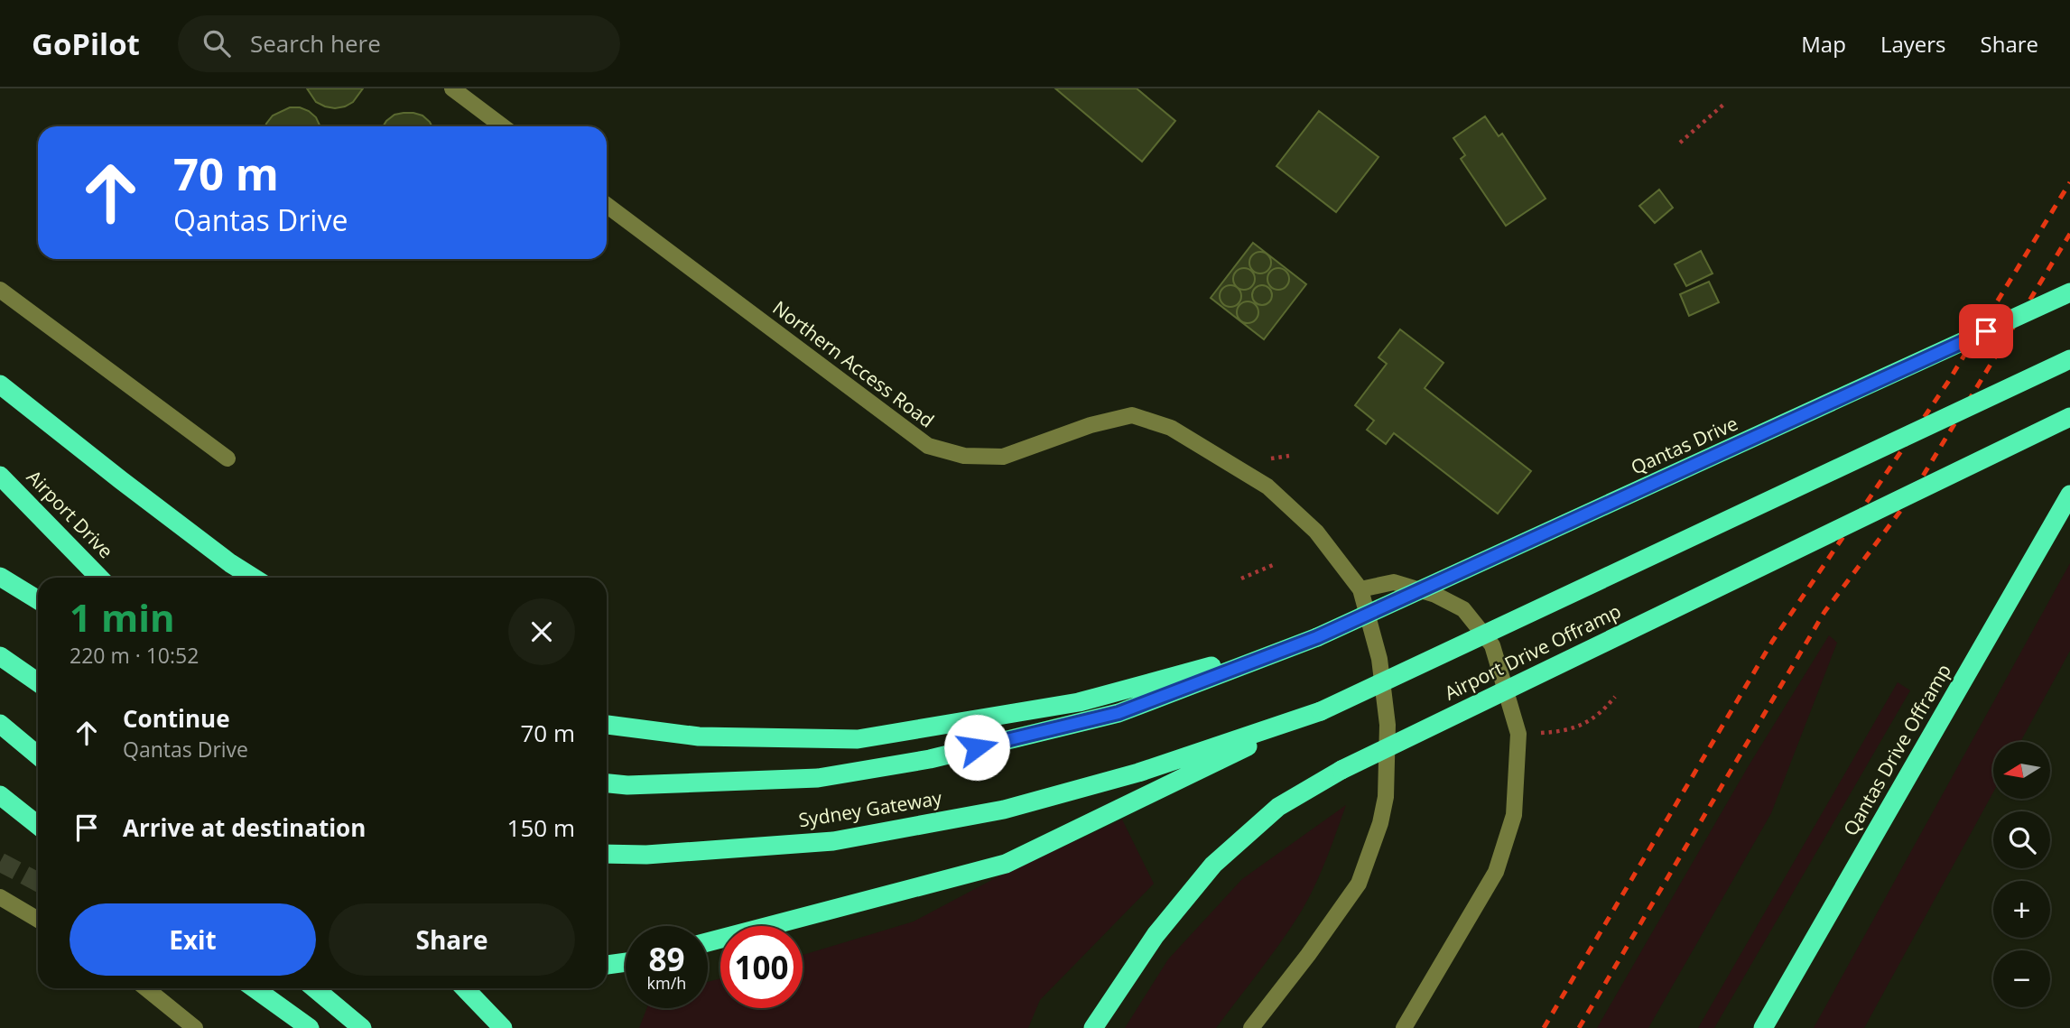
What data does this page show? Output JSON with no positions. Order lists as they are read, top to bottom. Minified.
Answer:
{"streets":{"highway":["Qantas Drive","Airport Drive","Airport Drive Offramp","Qantas Drive Offramp","Sydney Gateway"],"street":["Northern Access Road"]},"crossings":[["Qantas Drive","Sydney Gateway"]],"north":"left","page":{"header":"GoPilot","search":"Search here","nav":["Map","Layers","Share"],"turn":["70 m","Qantas Drive"],"heading":["1 min","220 m · 10:52"],"list":[{"name":"Continue","note":"Qantas Drive","value":"70 m"},{"name":"Arrive at destination","value":"150 m"}],"map_buttons":["+","−"],"buttons":["Exit","Share"],"speed":"89 km/h","limit":"100"}}
